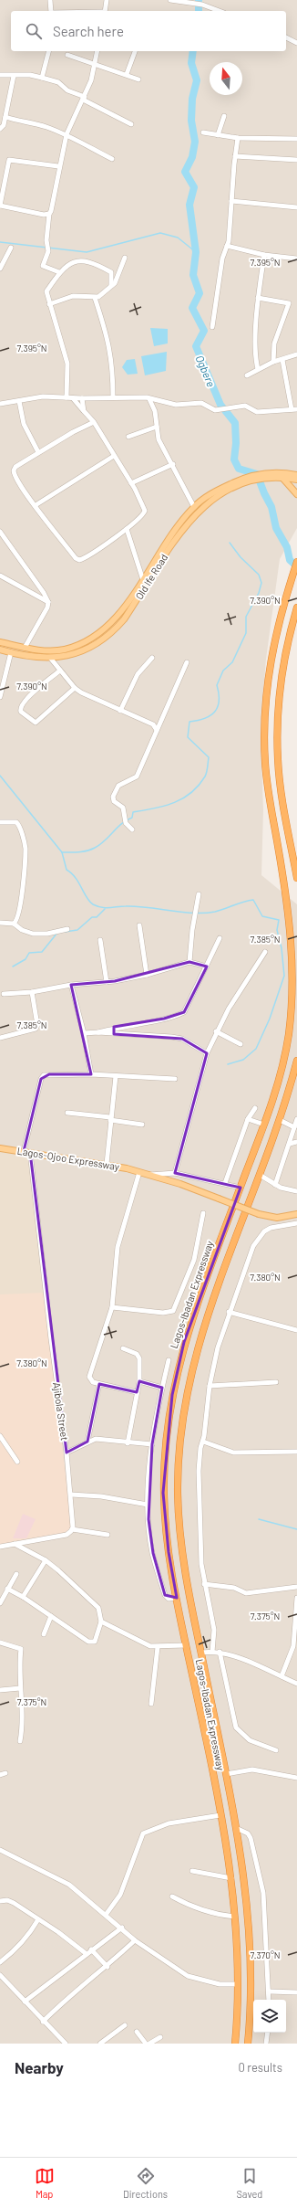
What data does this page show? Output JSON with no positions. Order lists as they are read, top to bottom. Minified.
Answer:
{"streets":{"highway":["Lagos-Ibadan Expressway"],"main road":["Old Ife Road","Lagos-Ojoo Expressway"],"street":["Ajibola Street"]},"crossings":[["Lagos-Ojoo Expressway","Ajibola Street"]],"water":["Ogbere"],"north":"top","page":{"search":"Search here","heading":["Nearby","0 results"],"nav":["Map","Directions","Saved"]},"coordinates":["7.395°N","7.390°N","7.385°N","7.380°N","7.375°N","7.370°N"]}
